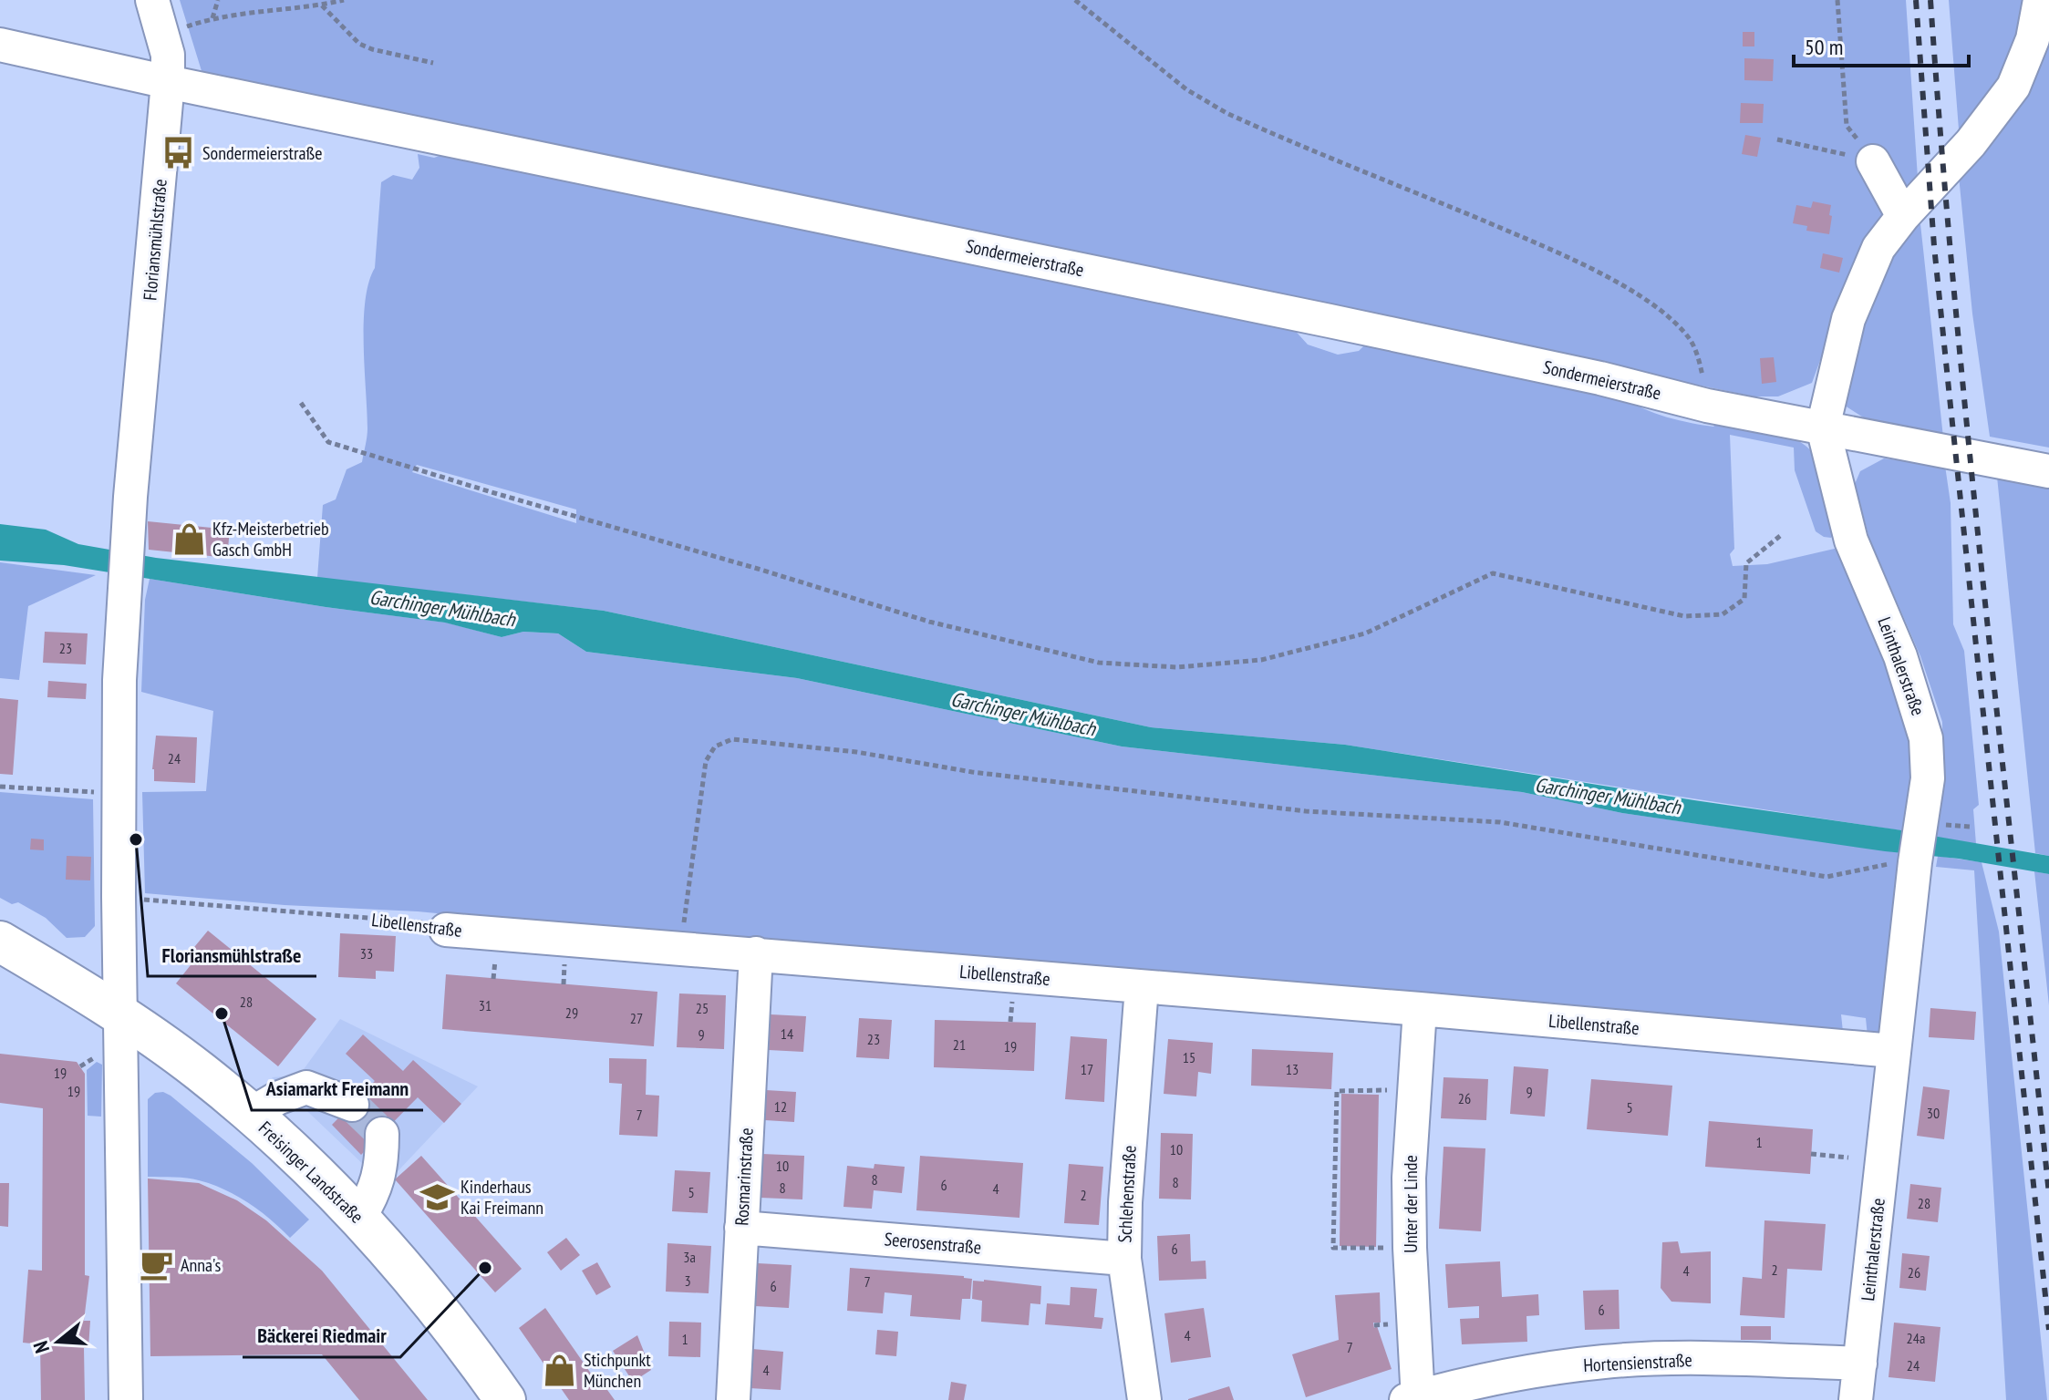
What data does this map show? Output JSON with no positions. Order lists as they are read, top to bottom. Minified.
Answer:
{"streets":{"main road":["Freisinger Landstraße"],"street":["Floriansmühlstraße","Sondermeierstraße","Leinthalerstraße","Libellenstraße","Rosmarinstraße","Schlehenstraße","Unter der Linde","Seerosenstraße","Hortensienstraße"]},"crossings":[["Floriansmühlstraße","Sondermeierstraße"],["Floriansmühlstraße","Libellenstraße"],["Floriansmühlstraße","Freisinger Landstraße"],["Sondermeierstraße","Leinthalerstraße"],["Leinthalerstraße","Libellenstraße"],["Leinthalerstraße","Hortensienstraße"],["Libellenstraße","Rosmarinstraße"],["Libellenstraße","Schlehenstraße"],["Libellenstraße","Unter der Linde"],["Rosmarinstraße","Seerosenstraße"],["Schlehenstraße","Seerosenstraße"],["Unter der Linde","Hortensienstraße"]],"water":["Garchinger Mühlbach"],"places":{"bus stop":["Sondermeierstraße"],"shop":["Kfz-Meisterbetrieb Gasch GmbH","Stichpunkt München"],"other":["Floriansmühlstraße","Asiamarkt Freimann","Bäckerei Riedmair"],"school or university":["Kinderhaus Kai Freimann"],"cafe":["Anna's"]},"house_numbers":["23","24","33","28","31","25","29","27","14","9","23","21","19","15","17","13","19","19","9","26","12","5","30","7","1","10","10","8","8","6","8","4","5","2","28","6","3a","2","4","26","3","7","6","6","4","24a","1","7","24","4"],"scale_bar":"50 m","north":"left"}
